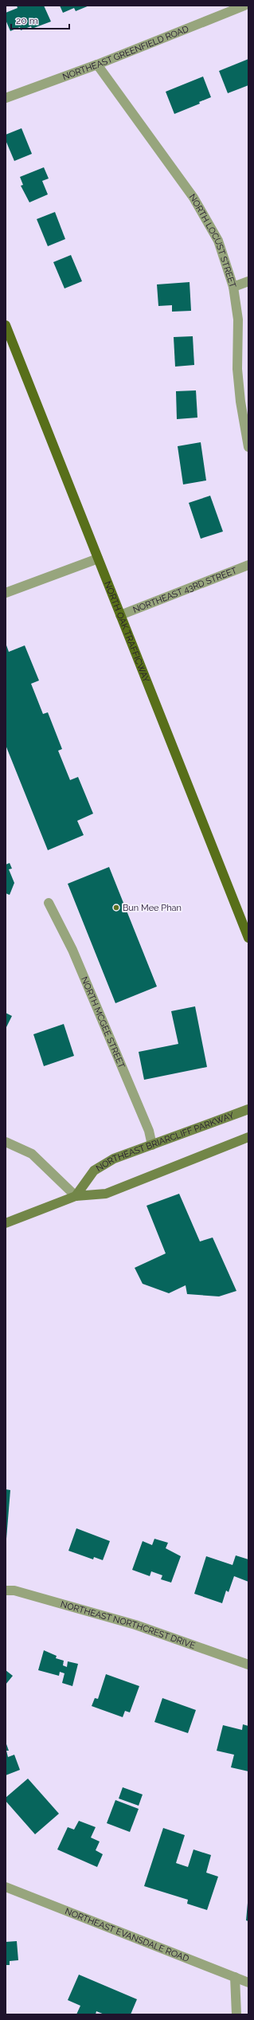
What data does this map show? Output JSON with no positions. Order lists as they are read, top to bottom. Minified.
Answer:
{"streets":{"main road":["NORTH OAK TRAFFICWAY","NORTHEAST BRIARCLIFF PARKWAY"],"street":["NORTHEAST GREENFIELD ROAD","NORTH LOCUST STREET","NORTHEAST 43RD STREET","NORTH MCGEE STREET","NORTHEAST NORTHCREST DRIVE","NORTHEAST EVANSDALE ROAD"]},"crossings":[["NORTHEAST GREENFIELD ROAD","NORTH LOCUST STREET"],["NORTHEAST 43RD STREET","NORTH OAK TRAFFICWAY"],["NORTH MCGEE STREET","NORTHEAST BRIARCLIFF PARKWAY"]],"places":["Bun Mee Phan"],"scale_bar":"20 m"}
